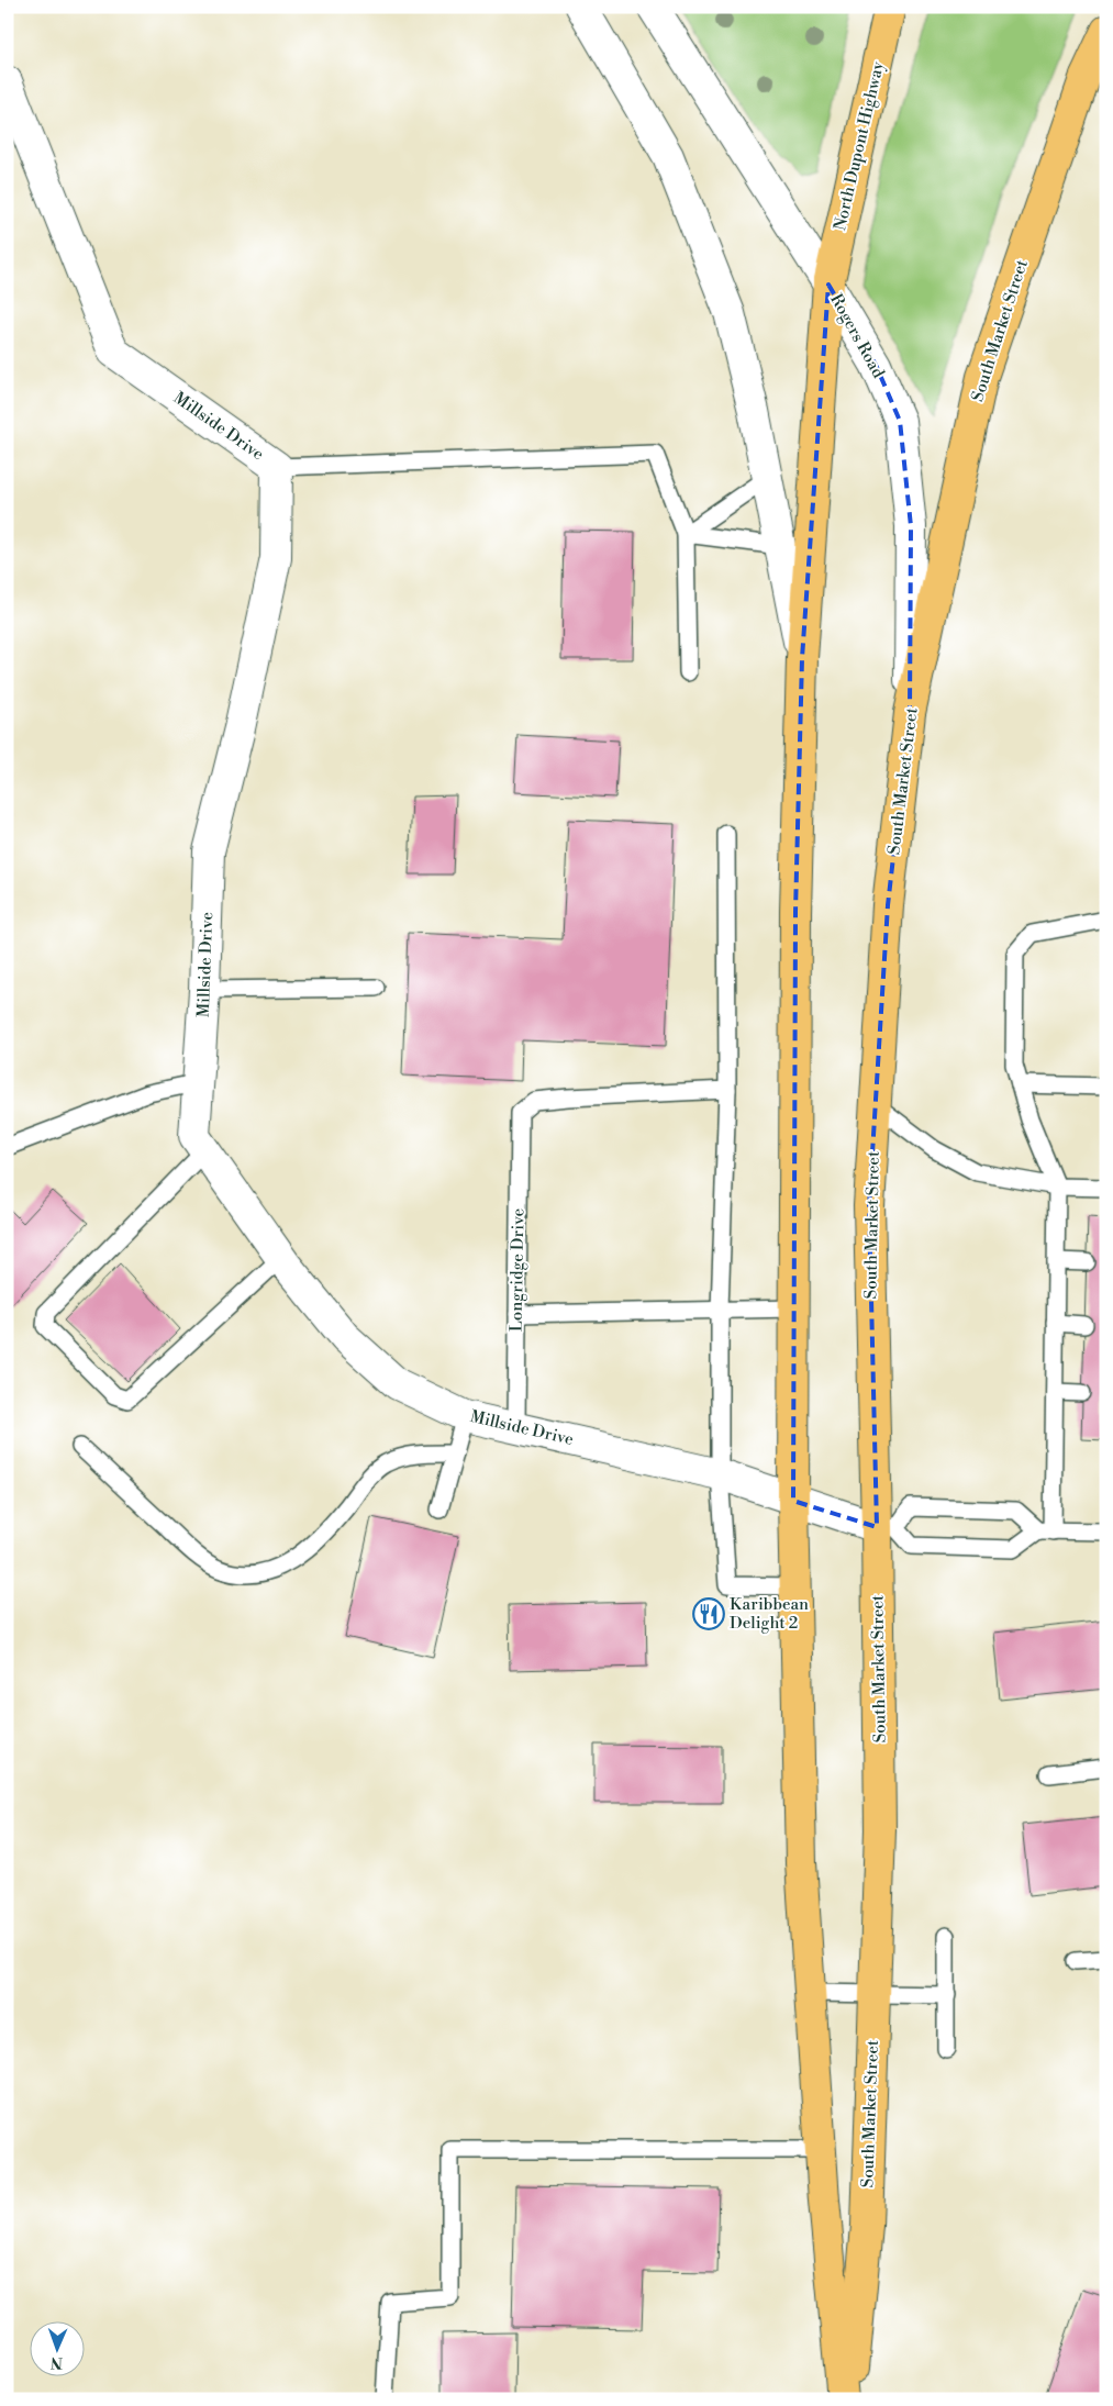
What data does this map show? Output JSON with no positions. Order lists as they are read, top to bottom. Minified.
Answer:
{"streets":{"main road":["North Dupont Highway","South Market Street"],"street":["Rogers Road","Millside Drive"],"lane":["Longridge Drive"]},"crossings":[["North Dupont Highway","Rogers Road"],["South Market Street","Rogers Road"],["South Market Street","Millside Drive"],["Millside Drive","Longridge Drive"]],"places":{"restaurant":["Karibbean Delight 2"]},"north":"bottom"}
